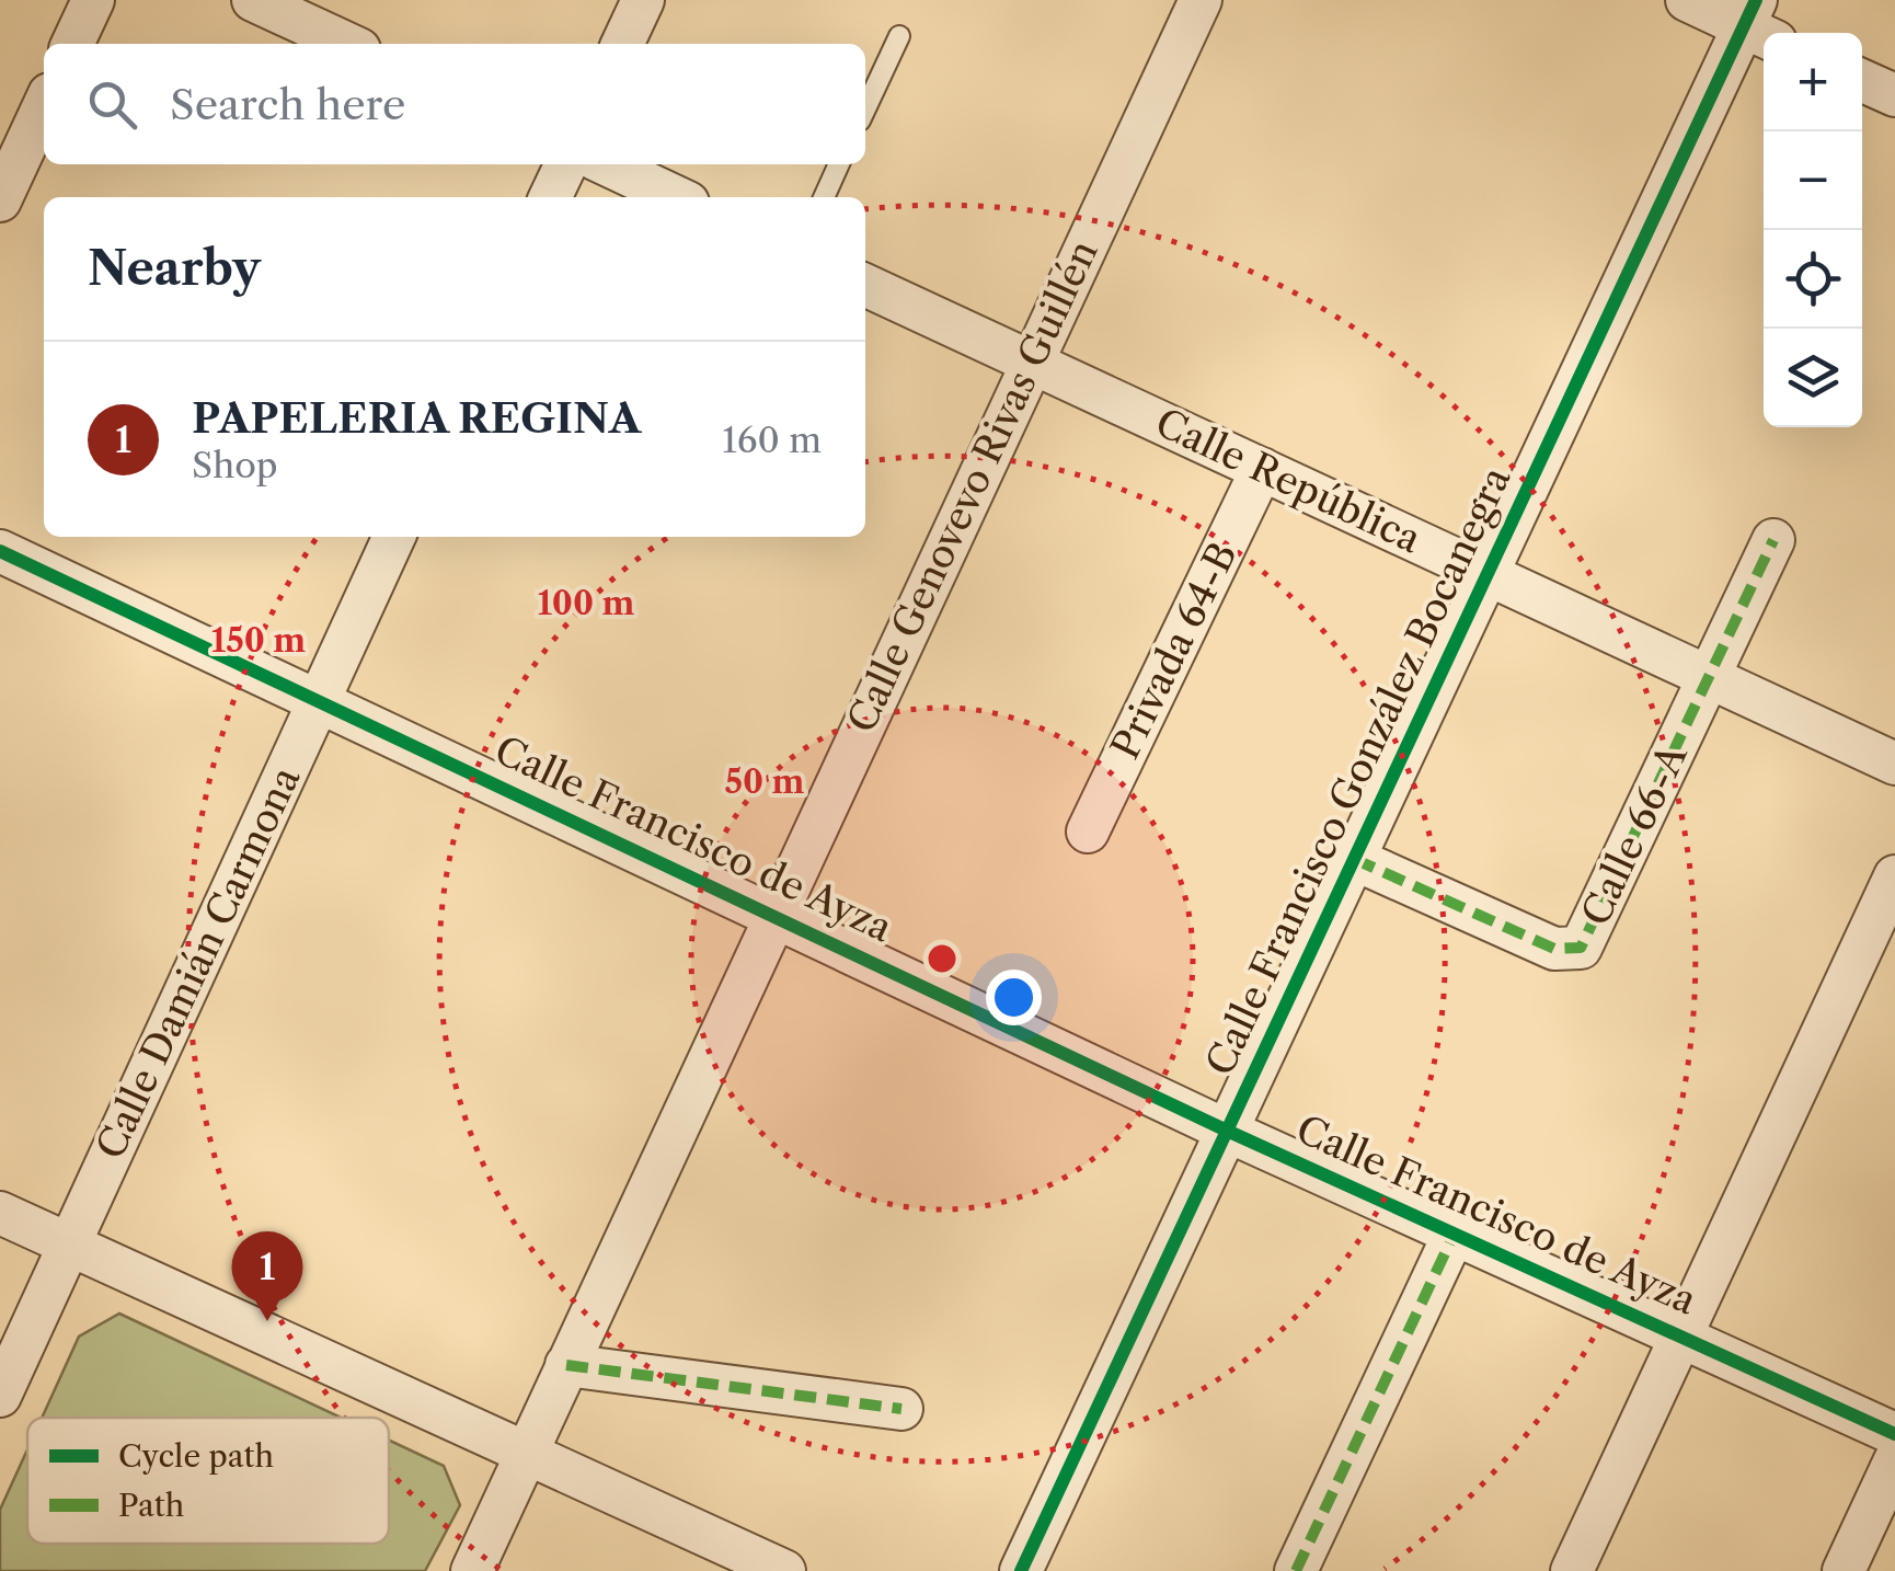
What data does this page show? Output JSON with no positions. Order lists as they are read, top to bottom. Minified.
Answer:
{"streets":{"street":["Calle República","Calle Genovevo Rivas Guillén","Privada 64-B","Calle Francisco González Bocanegra","Calle 66-A","Calle Francisco de Ayza","Calle Damián Carmona"]},"crossings":[["Calle República","Calle Genovevo Rivas Guillén"],["Calle República","Privada 64-B"],["Calle República","Calle Francisco González Bocanegra"],["Calle República","Calle 66-A"],["Calle Genovevo Rivas Guillén","Calle Francisco de Ayza"],["Calle Francisco González Bocanegra","Calle 66-A"],["Calle Francisco González Bocanegra","Calle Francisco de Ayza"],["Calle Francisco de Ayza","Calle Damián Carmona"]],"legend":["Cycle path","Path"],"page":{"map_buttons":["+","−"],"search":"Search here","heading":"Nearby","list":[{"mark":"1","name":"PAPELERIA REGINA","note":"Shop","value":"160 m"}],"pins":"1"},"rings":["100 m","150 m","50 m"]}
